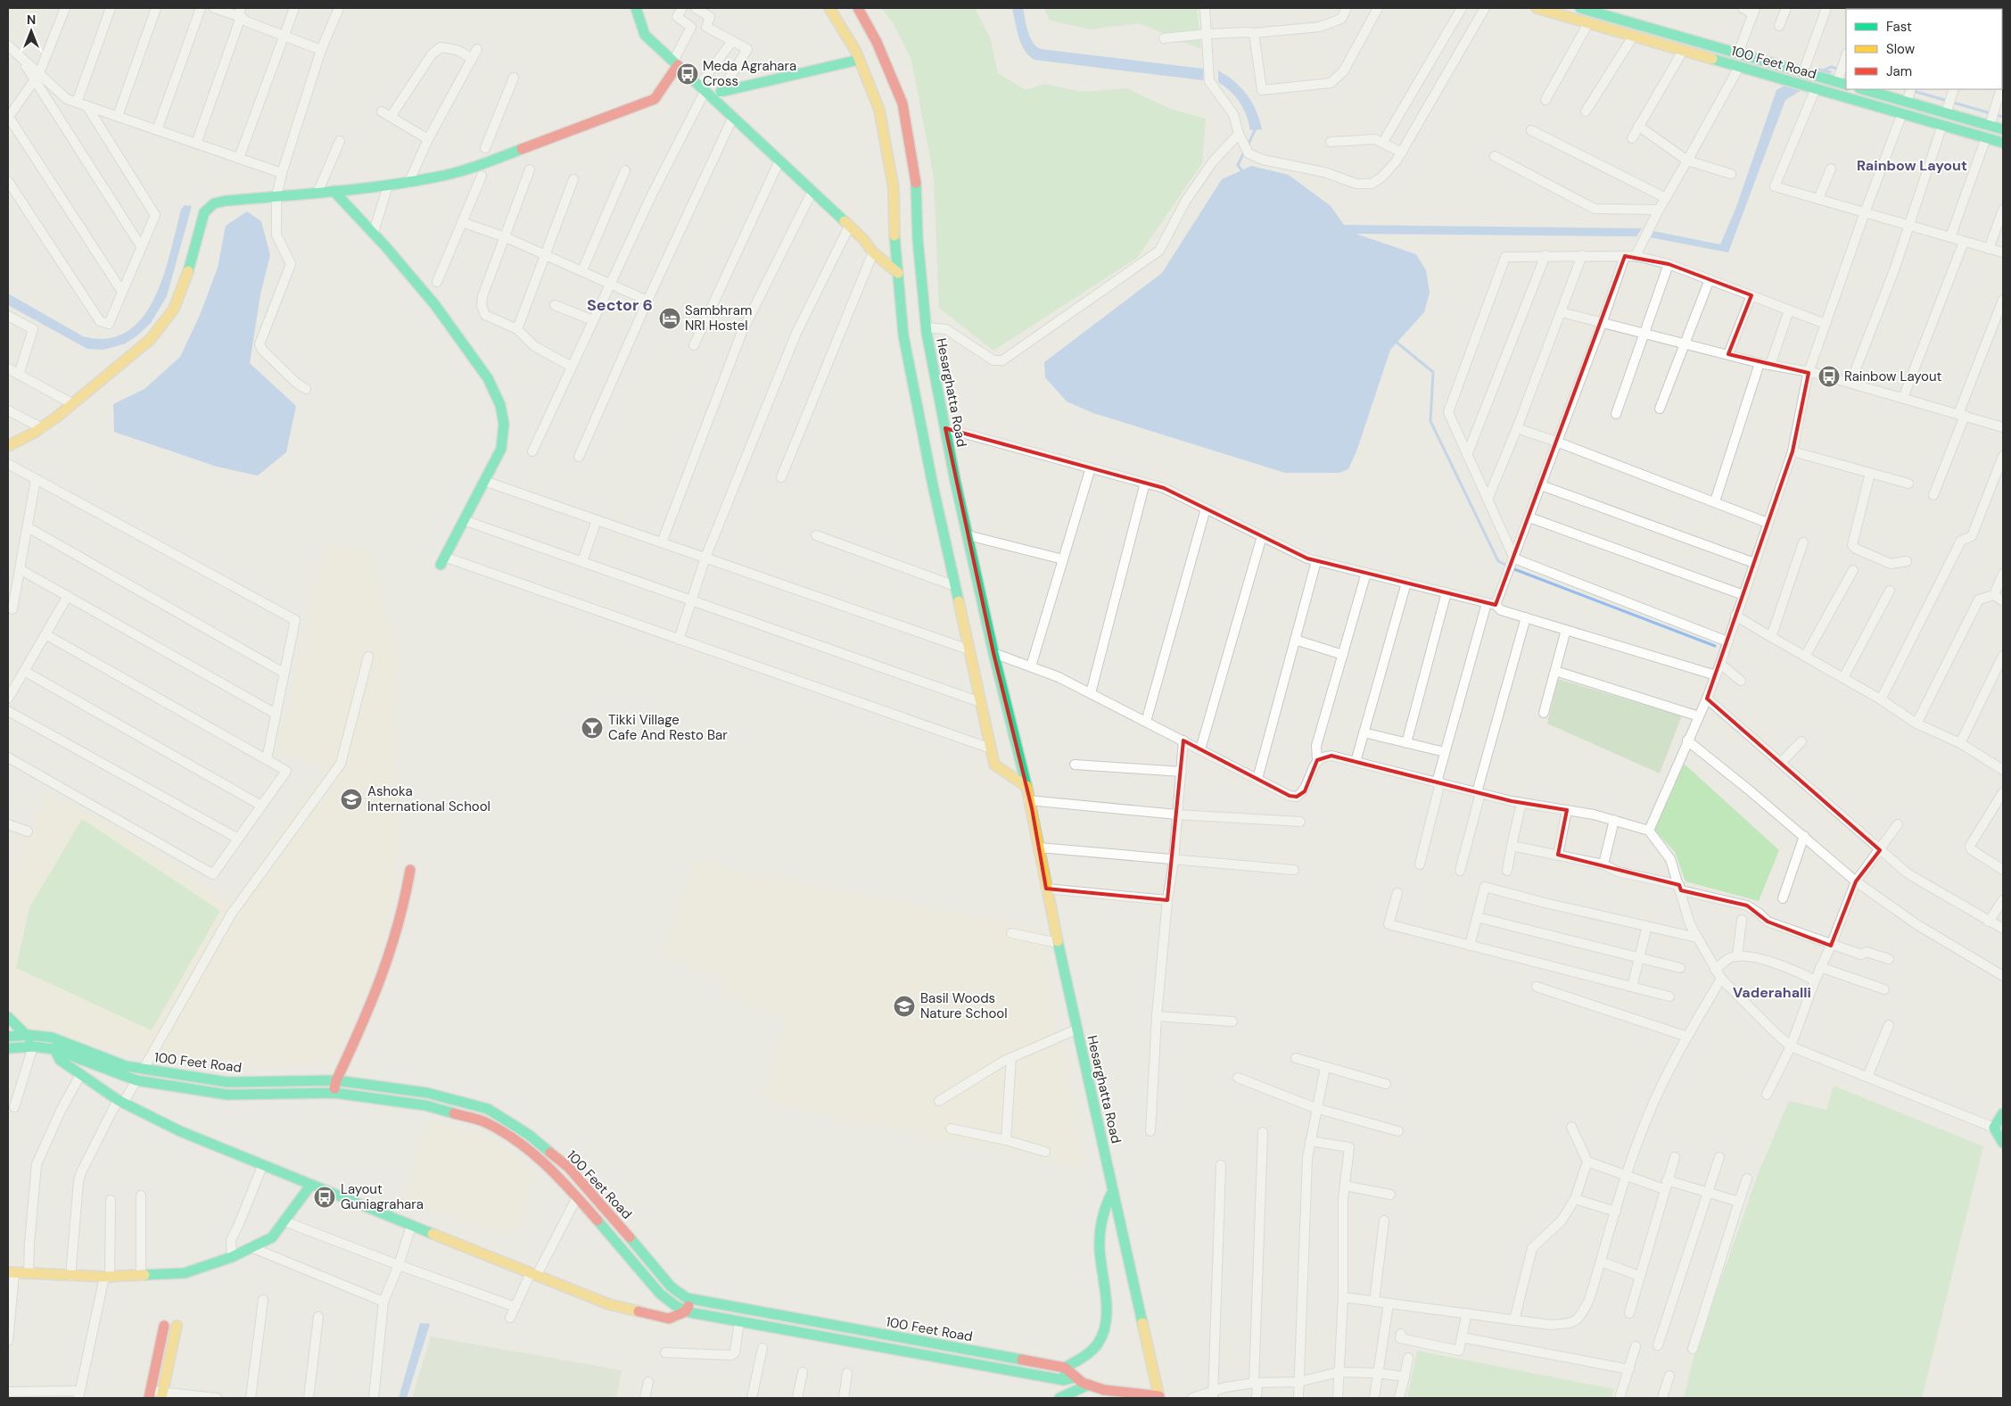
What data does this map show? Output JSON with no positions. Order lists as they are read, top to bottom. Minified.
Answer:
{"streets":{"main road":["100 Feet Road","Hesarghatta Road"]},"districts":["Rainbow Layout","Sector 6","Vaderahalli"],"places":{"bus stop":["Meda Agrahara Cross","Rainbow Layout","Layout Guniagrahara"],"hotel":["Sambhram NRI Hostel"],"bar":["Tikki Village Cafe And Resto Bar"],"school or university":["Ashoka International School","Basil Woods Nature School"]},"legend":["Fast","Slow","Jam"],"north":"top"}
